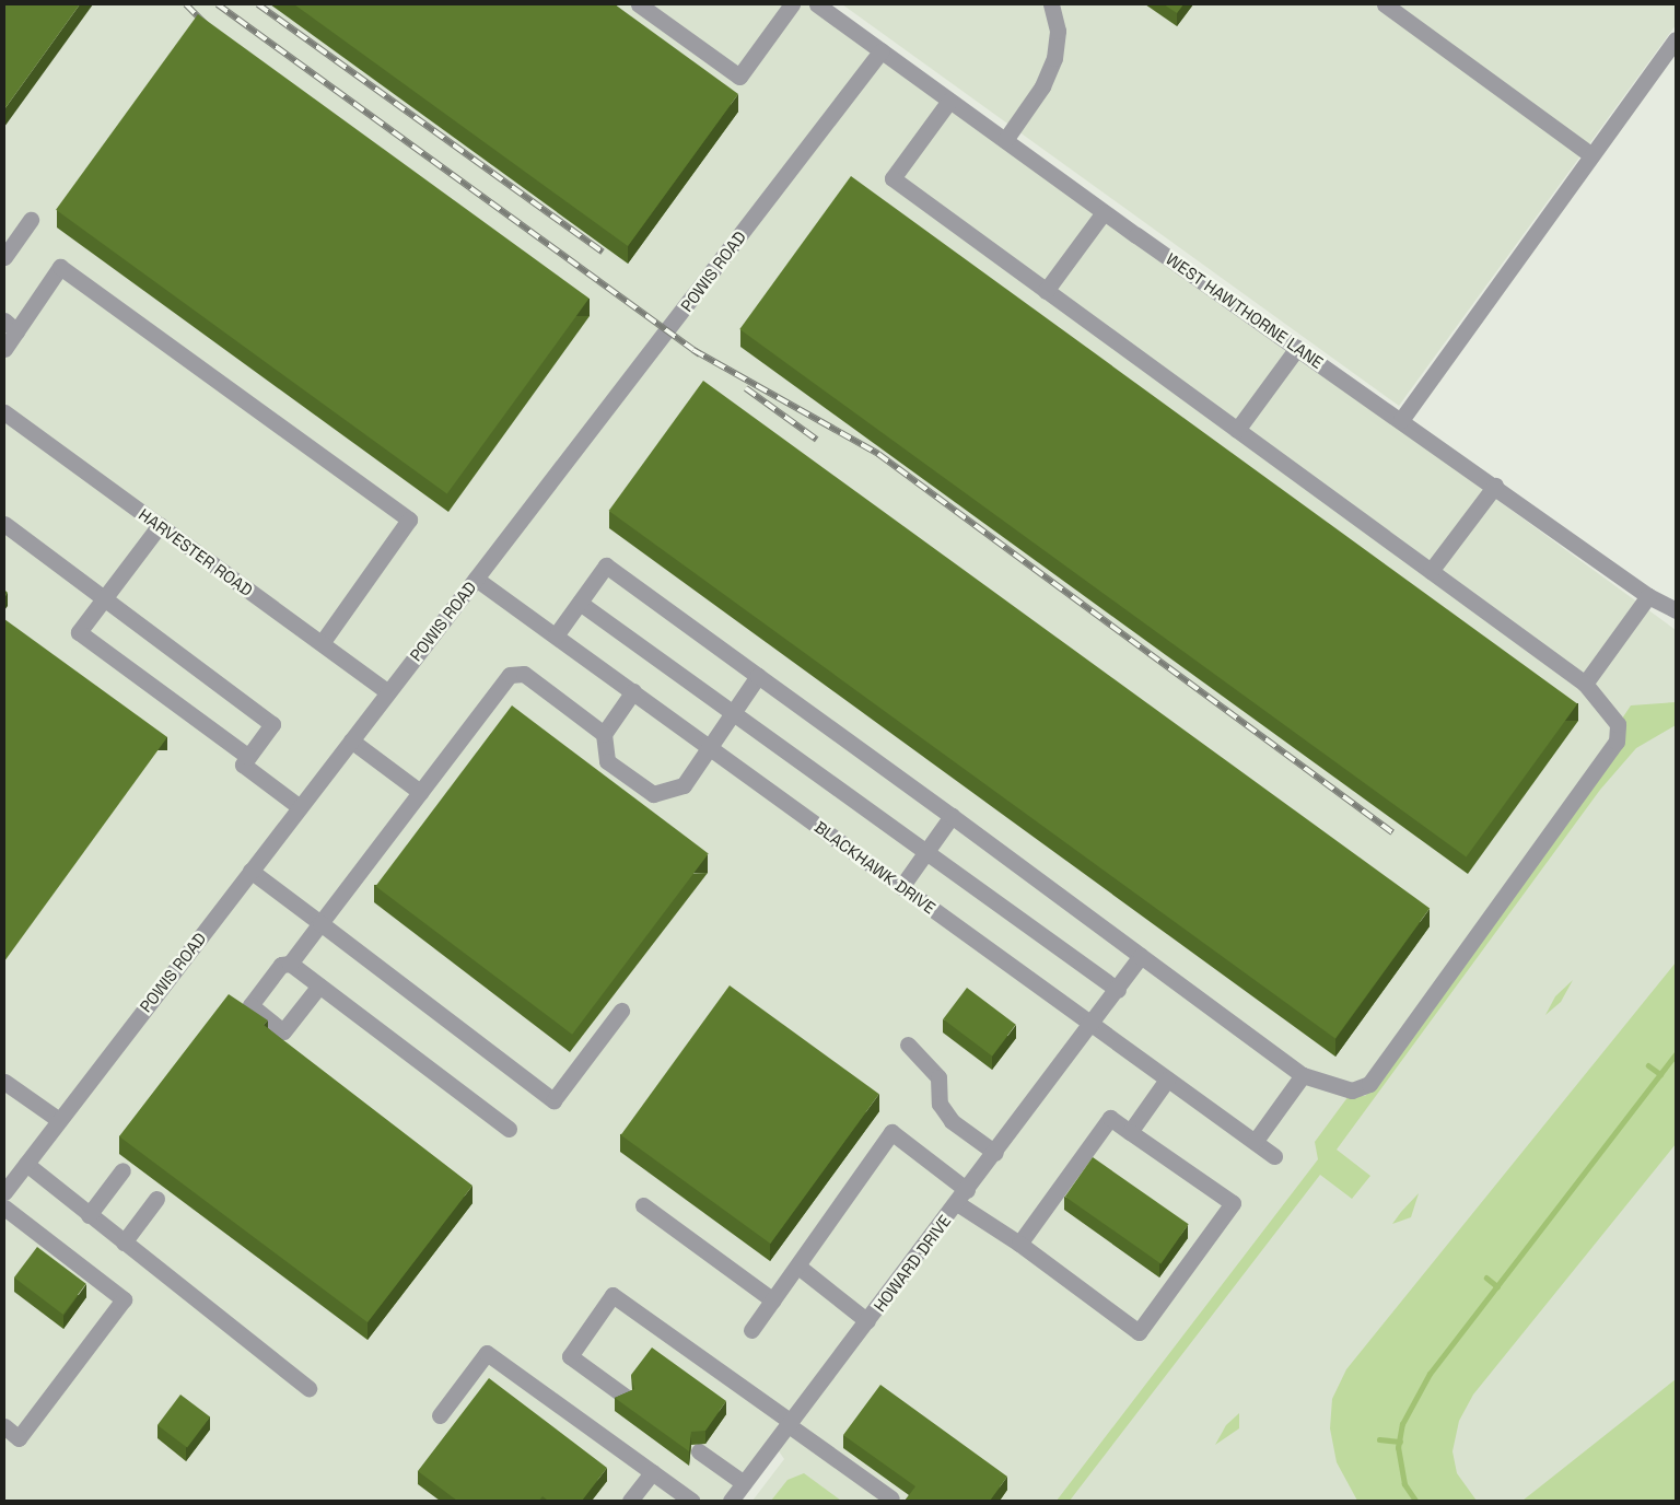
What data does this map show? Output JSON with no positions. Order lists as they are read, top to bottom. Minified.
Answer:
{"streets":{"street":["POWIS ROAD","WEST HAWTHORNE LANE","HARVESTER ROAD","BLACKHAWK DRIVE","HOWARD DRIVE"]},"crossings":[["POWIS ROAD","WEST HAWTHORNE LANE"],["POWIS ROAD","HARVESTER ROAD"],["POWIS ROAD","BLACKHAWK DRIVE"],["BLACKHAWK DRIVE","HOWARD DRIVE"]]}
